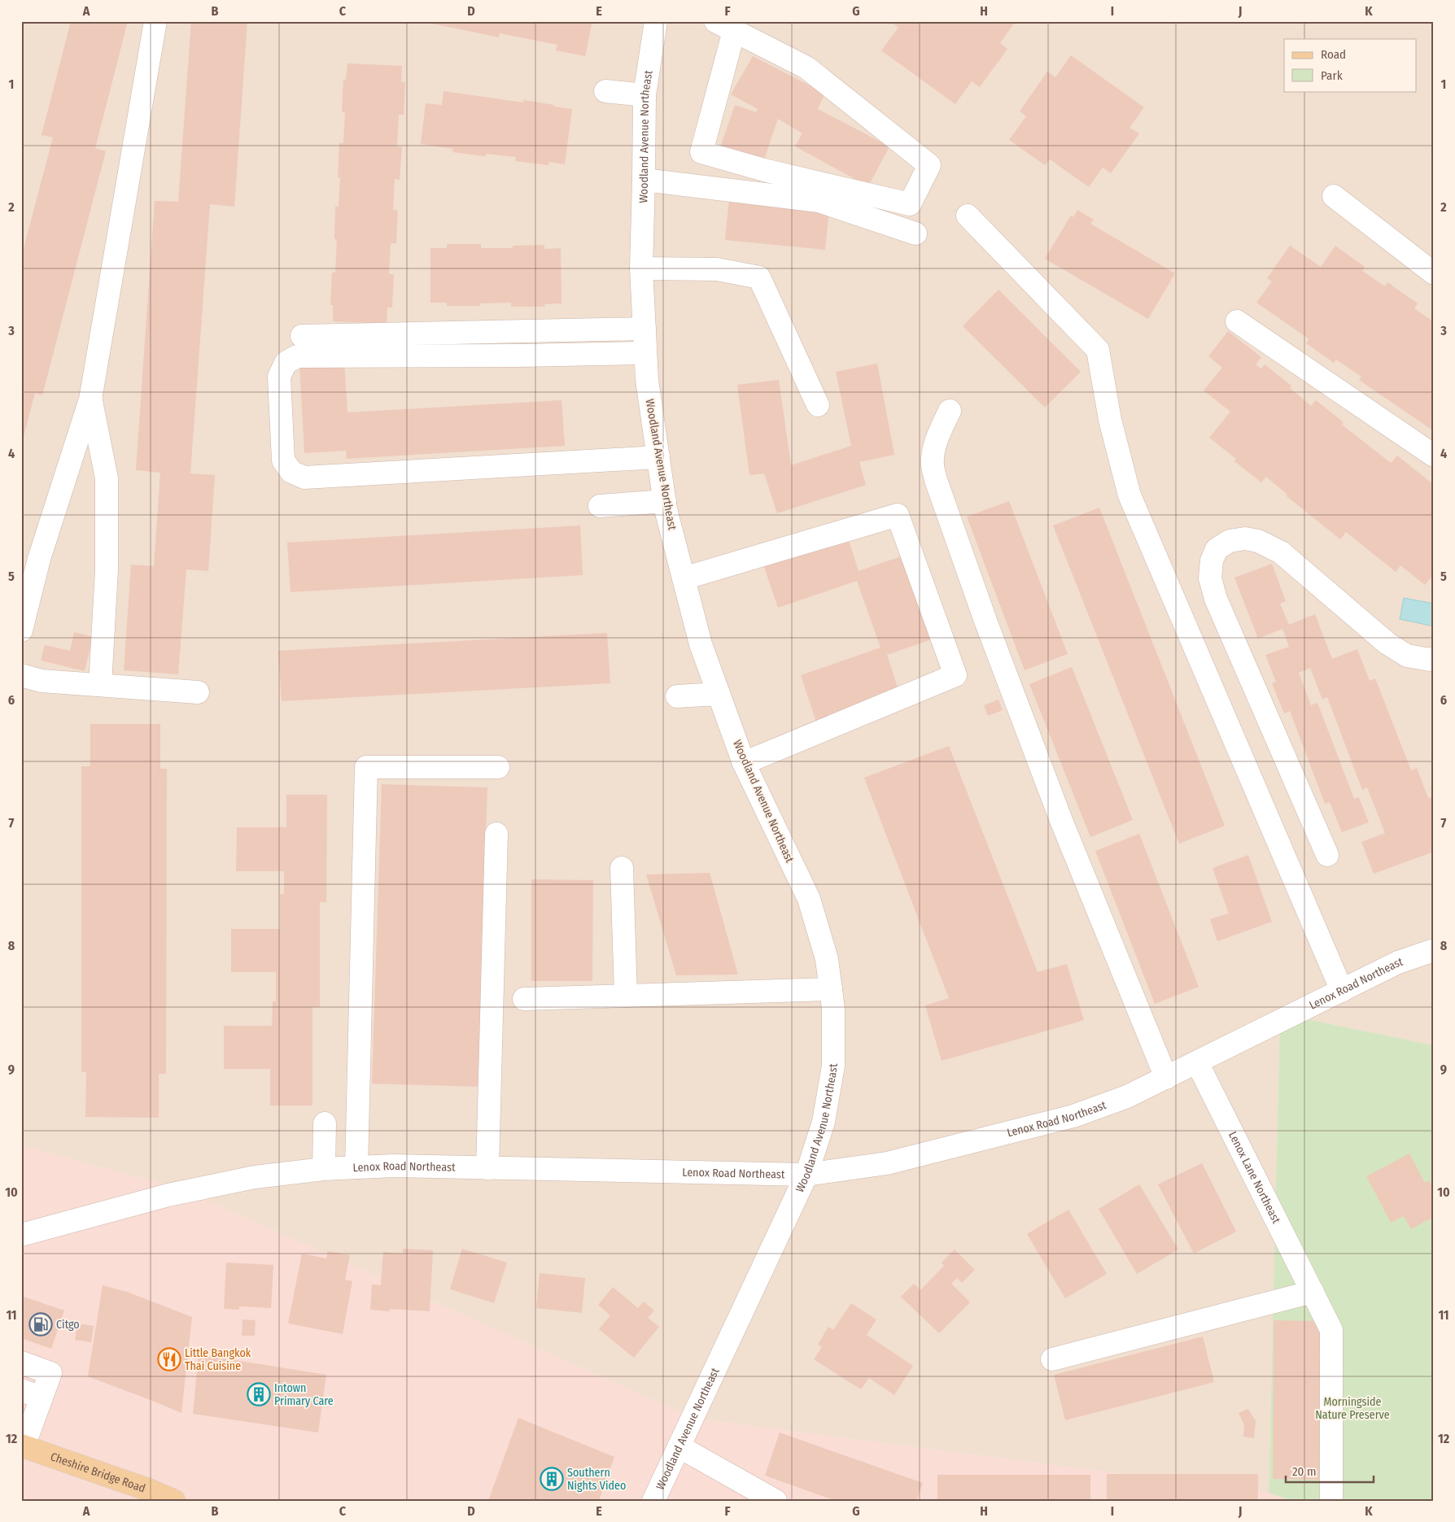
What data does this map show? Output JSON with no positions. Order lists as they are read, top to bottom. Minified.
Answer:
{"streets":{"main road":["Cheshire Bridge Road"],"street":["Woodland Avenue Northeast","Lenox Road Northeast","Lenox Lane Northeast"]},"crossings":[["Woodland Avenue Northeast","Lenox Road Northeast"],["Lenox Road Northeast","Lenox Lane Northeast"]],"parks":["Morningside Nature Preserve"],"places":{"fuel station":["Citgo"],"restaurant":["Little Bangkok Thai Cuisine"],"building":["Intown Primary Care","Southern Nights Video"]},"legend":["Road","Park"],"scale_bar":"20 m","grid":{"columns":["A","B","C","D","E","F","G","H","I","J","K"],"rows":["1","2","3","4","5","6","7","8","9","10","11","12"]}}
